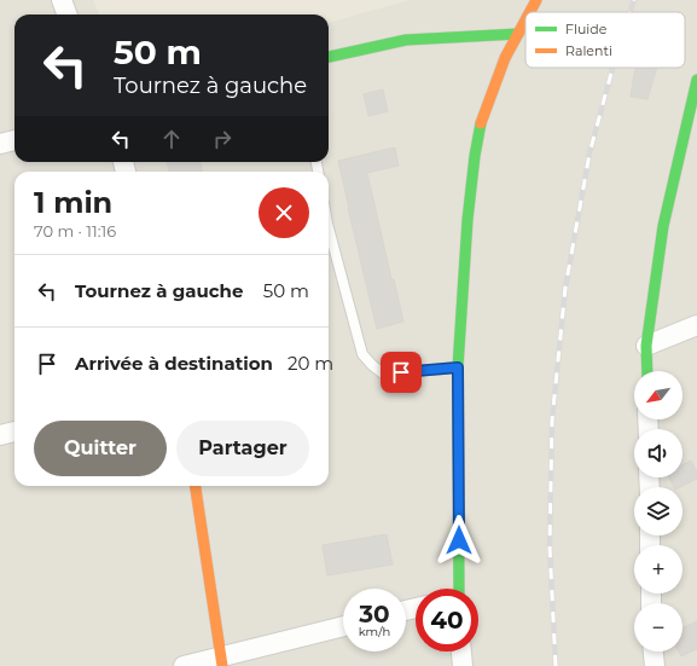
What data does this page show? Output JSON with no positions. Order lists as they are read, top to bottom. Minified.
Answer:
{"legend":["Fluide","Ralenti"],"north":"bottom left","page":{"turn":["50 m","Tournez à gauche"],"heading":["1 min","70 m · 11:16"],"list":[{"name":"Tournez à gauche","value":"50 m"},{"name":"Arrivée à destination","value":"20 m"}],"map_buttons":["+","−"],"buttons":["Quitter","Partager"],"speed":"30 km/h","limit":"40"}}
